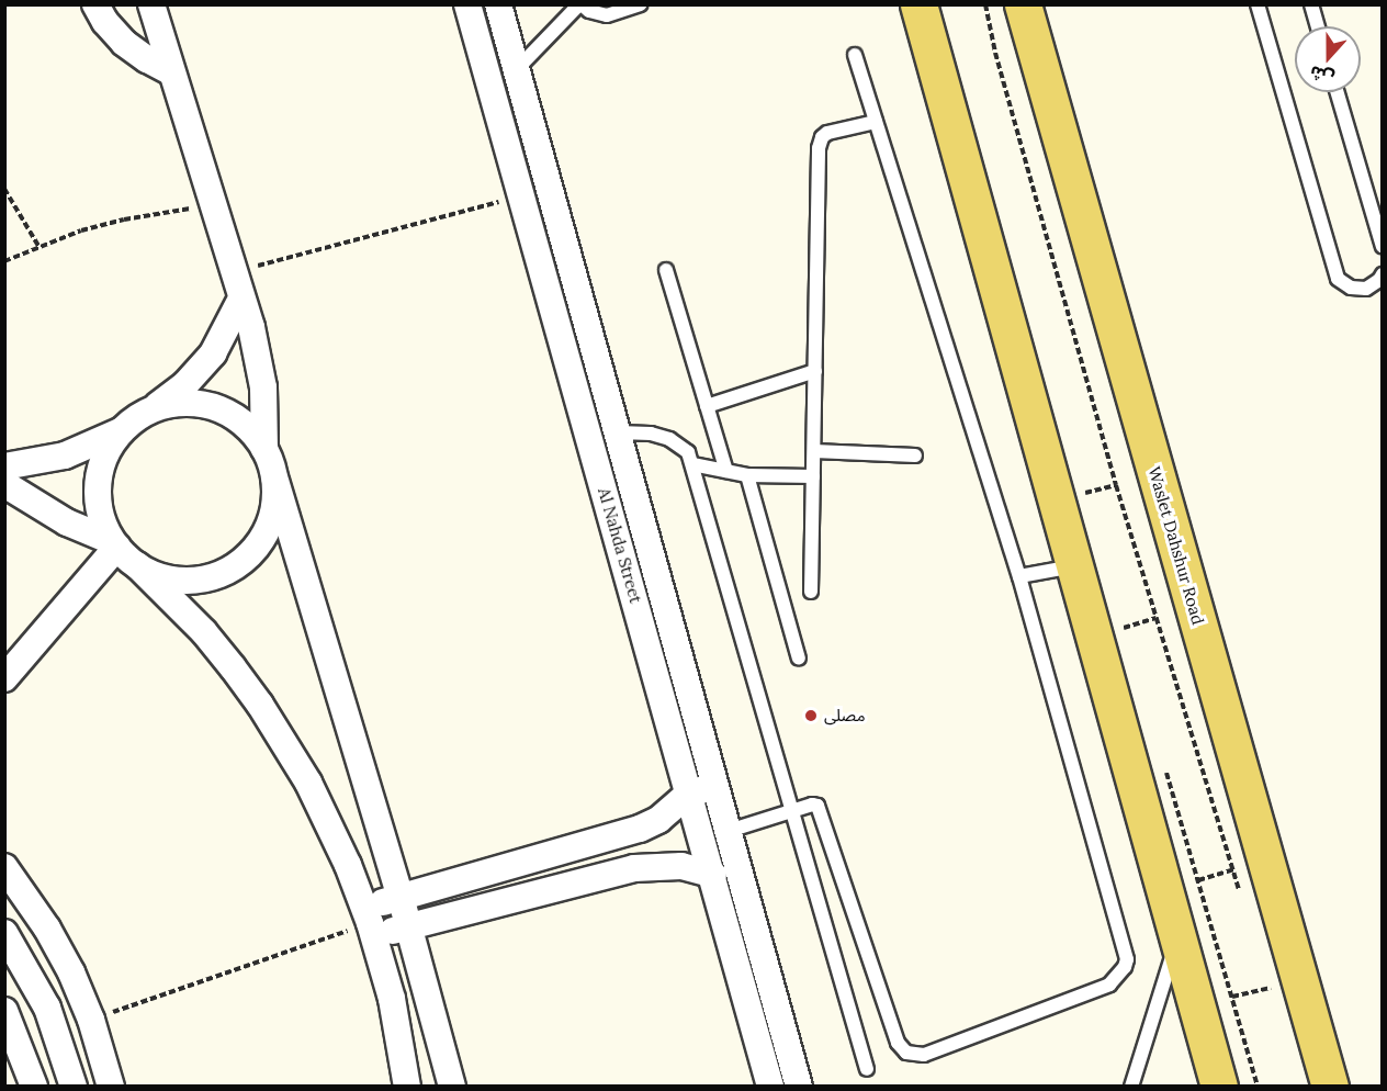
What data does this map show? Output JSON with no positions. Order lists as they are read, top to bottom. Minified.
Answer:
{"streets":{"main road":["Waslet Dahshur Road"],"street":["Al Nahda Street"]},"places":["مصلى"],"north":"bottom"}
